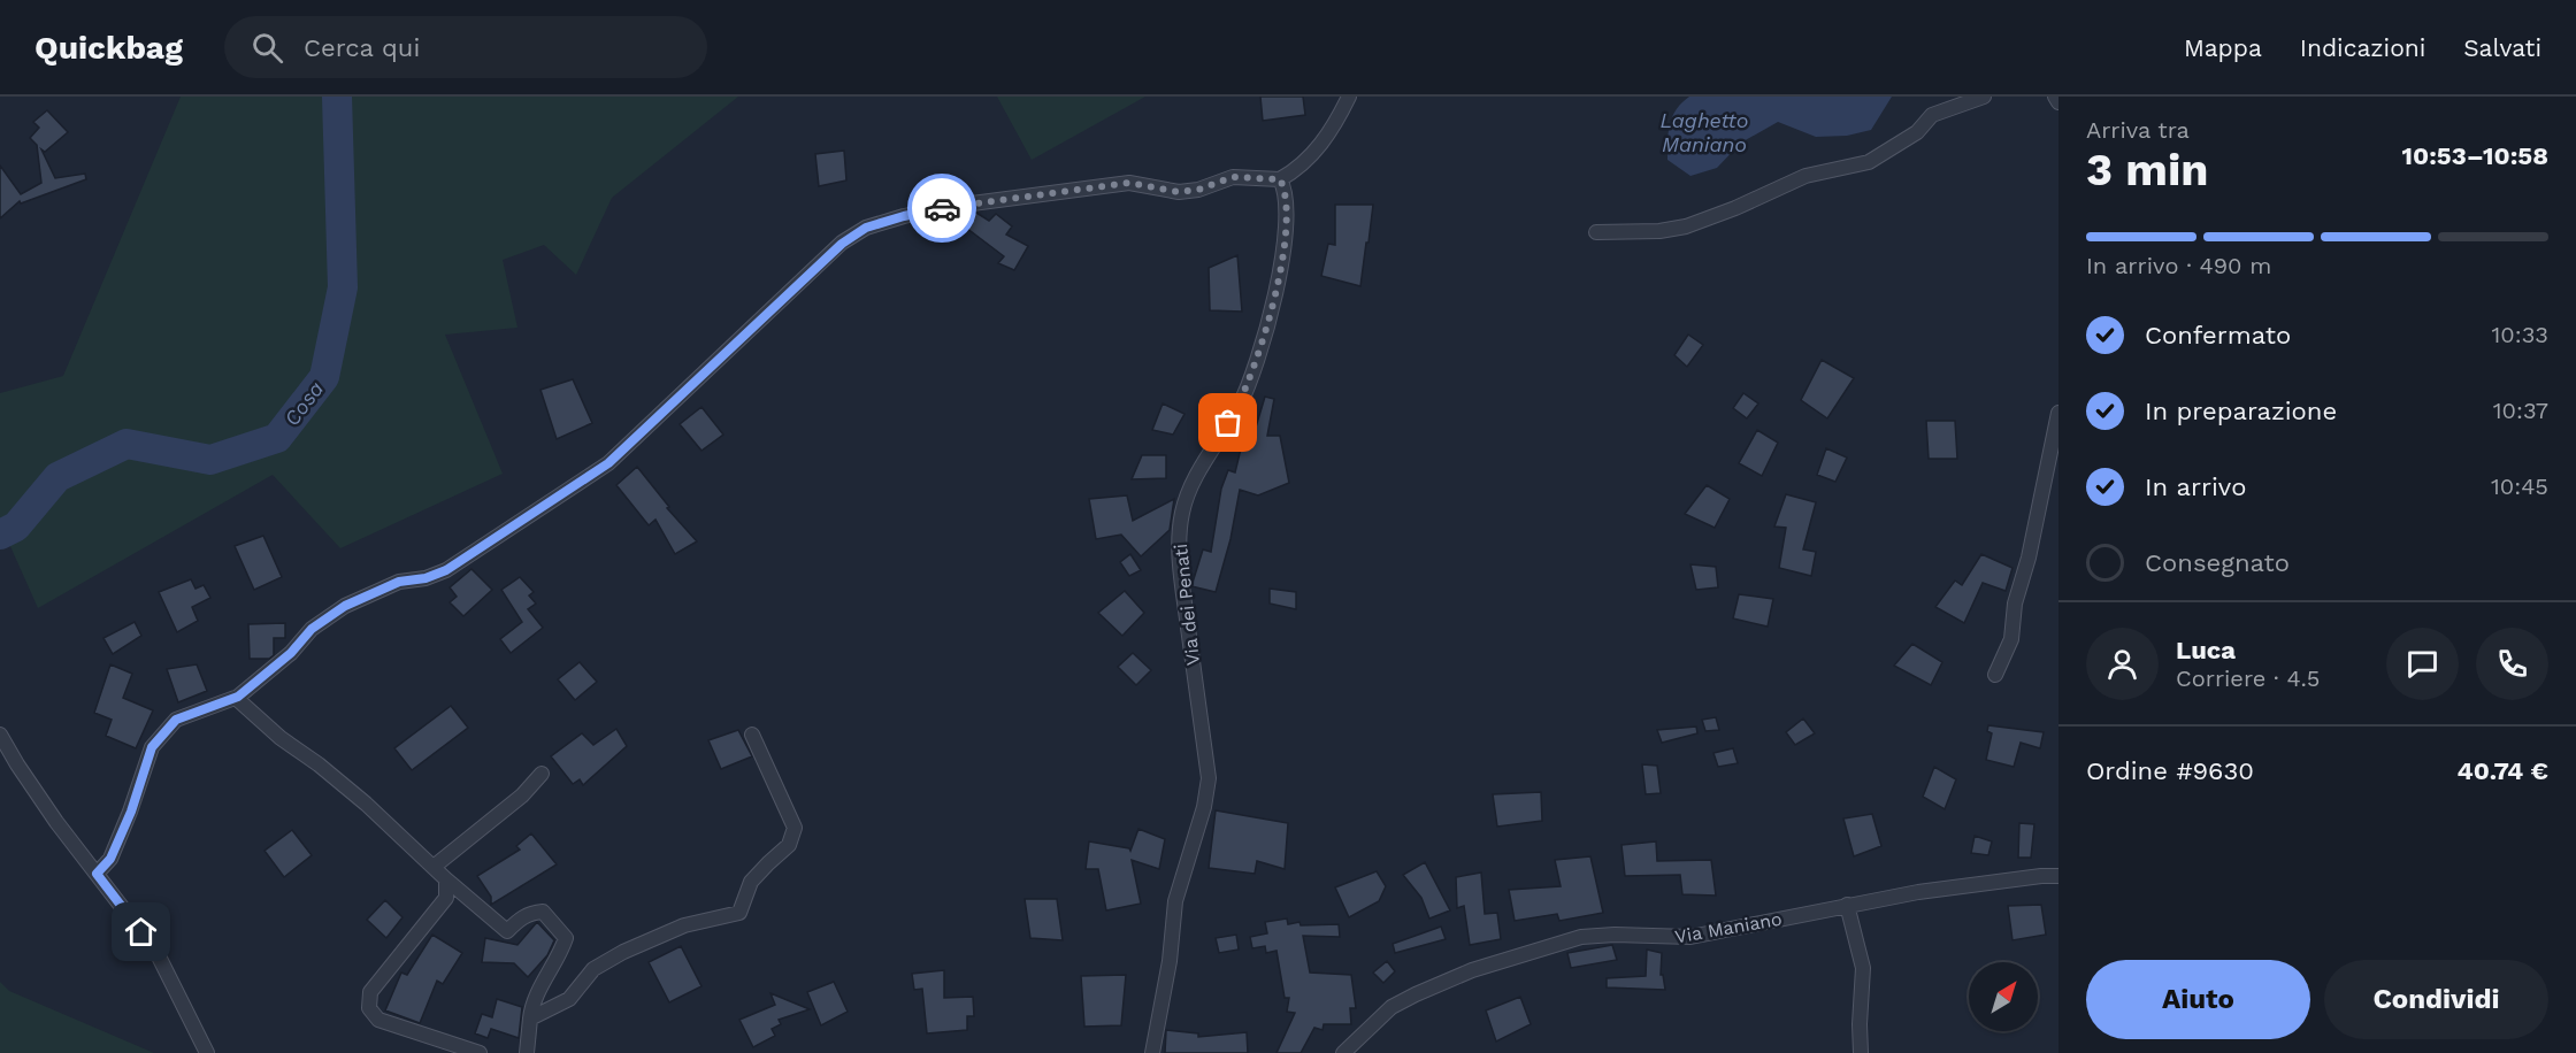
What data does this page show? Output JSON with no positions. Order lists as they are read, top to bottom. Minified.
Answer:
{"streets":{"street":["Via dei Penati","Via Maniano"]},"water":["Laghetto Maniano","Cosa"],"north":"top right","page":{"header":"Quickbag","search":"Cerca qui","nav":["Mappa","Indicazioni","Salvati"],"heading":["3 min","Arriva tra","10:53–10:58"],"panel":["Luca","Corriere · 4.5","Ordine #9630","40.74 €"],"bar":"In arrivo · 490 m","list":[["Confermato","10:33"],["In preparazione","10:37"],["In arrivo","10:45"],"Consegnato"],"buttons":["Aiuto","Condividi"]}}
